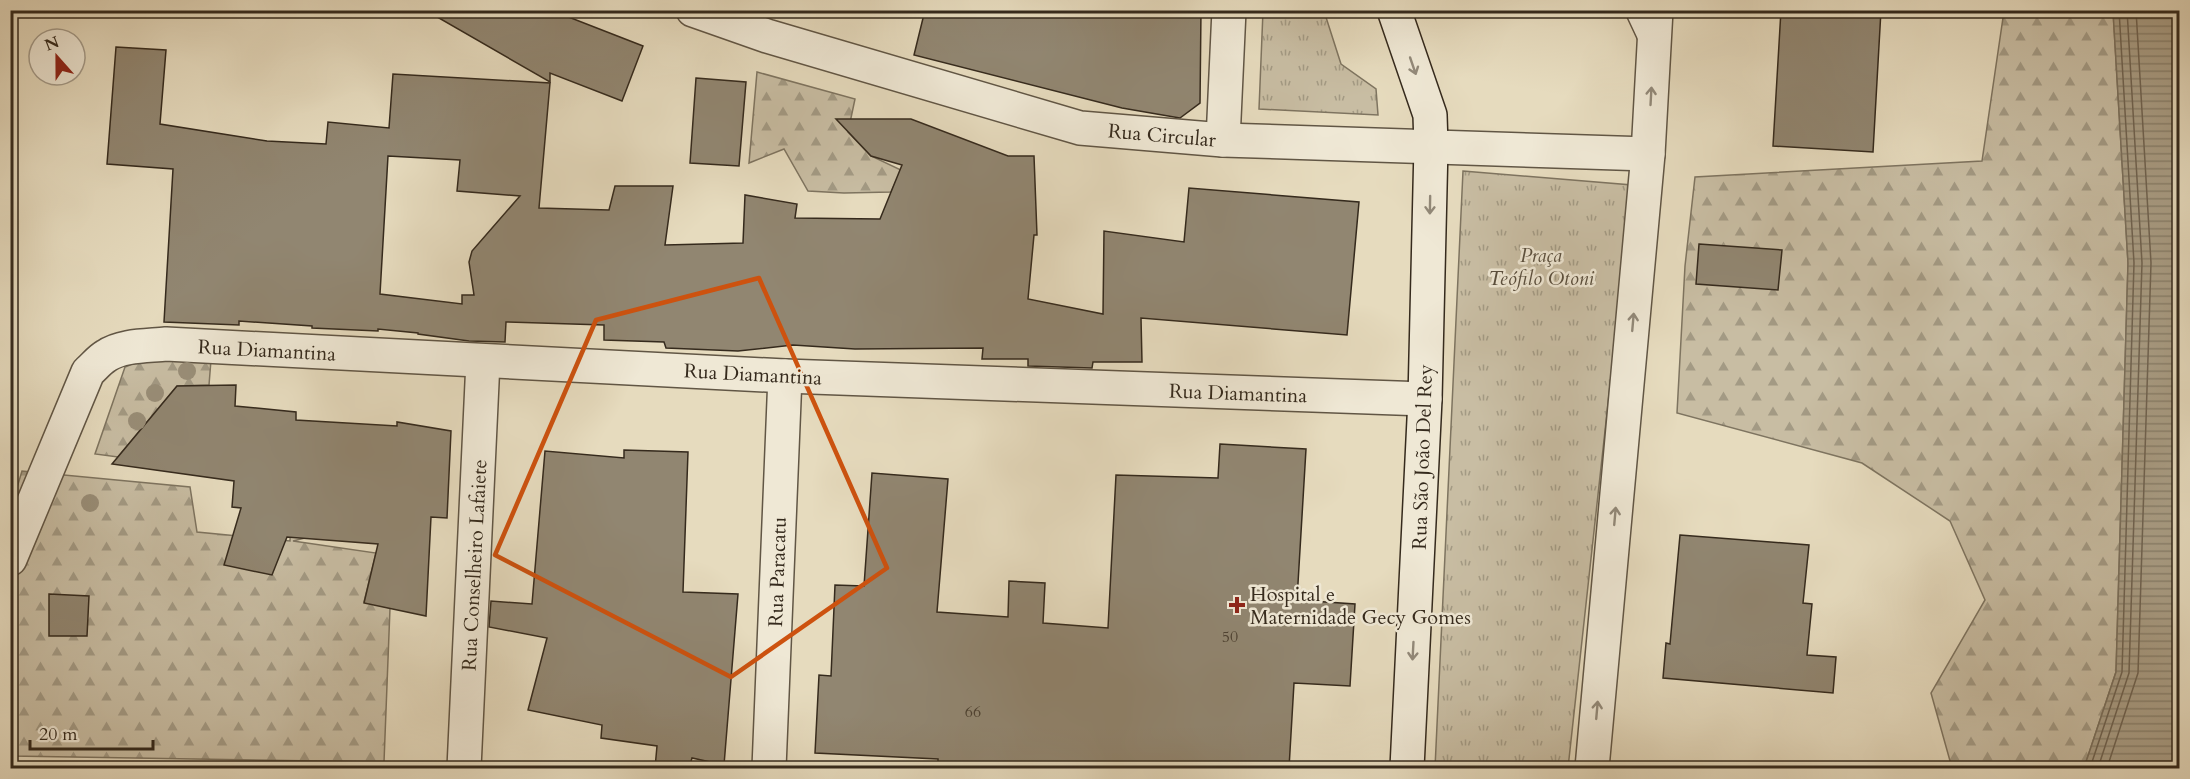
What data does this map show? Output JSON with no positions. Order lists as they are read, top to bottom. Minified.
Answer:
{"streets":{"street":["Rua Circular","Rua Diamantina","Rua São João Del Rey","Rua Conselheiro Lafaiete","Rua Paracatu"]},"crossings":[["Rua Circular","Rua São João Del Rey"],["Rua Diamantina","Rua São João Del Rey"],["Rua Diamantina","Rua Conselheiro Lafaiete"],["Rua Diamantina","Rua Paracatu"]],"parks":["Praça Teófilo Otoni"],"places":{"health":["Hospital e Maternidade Gecy Gomes"]},"house_numbers":["50","66"],"scale_bar":"20 m","north":"top"}
